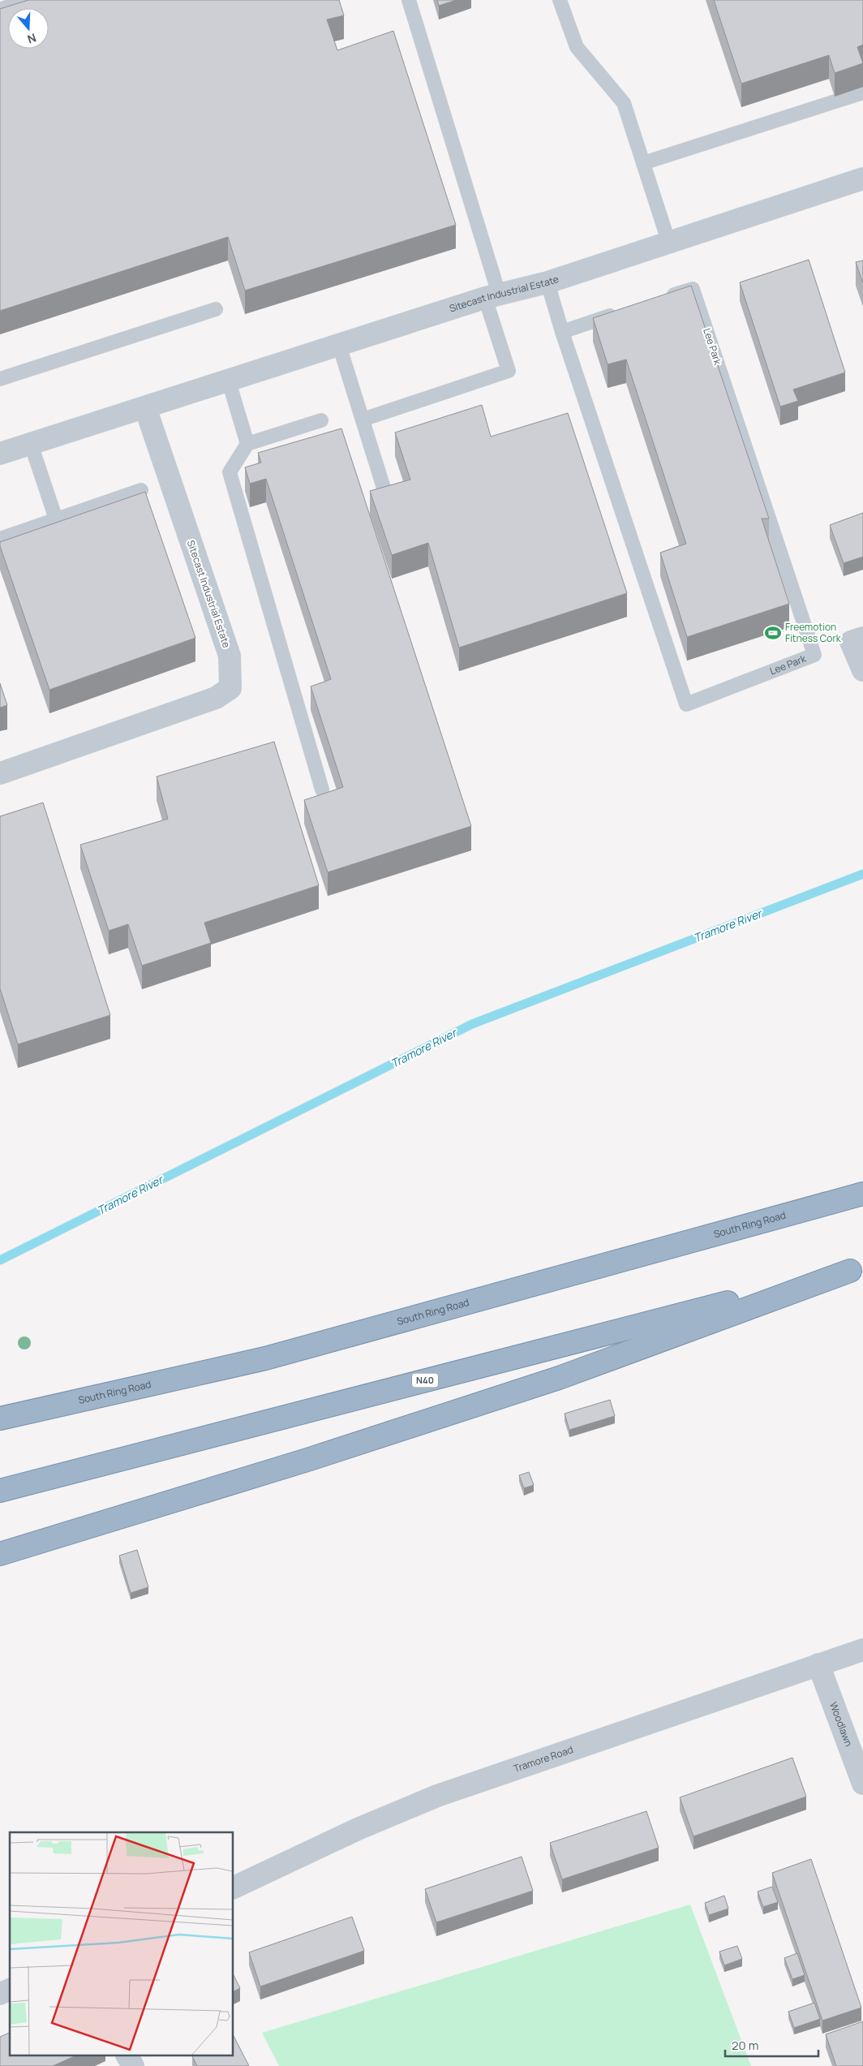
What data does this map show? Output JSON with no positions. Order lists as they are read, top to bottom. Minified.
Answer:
{"streets":{"highway":["South Ring Road","N40"],"street":["Sitecast Industrial Estate","Woodlawn","Tramore Road"],"lane":["Lee Park"]},"crossings":[["Sitecast Industrial Estate","Lee Park"],["Woodlawn","Tramore Road"]],"water":["Tramore River"],"places":{"sports":["Freemotion Fitness Cork"]},"scale_bar":"20 m","north":"bottom"}
